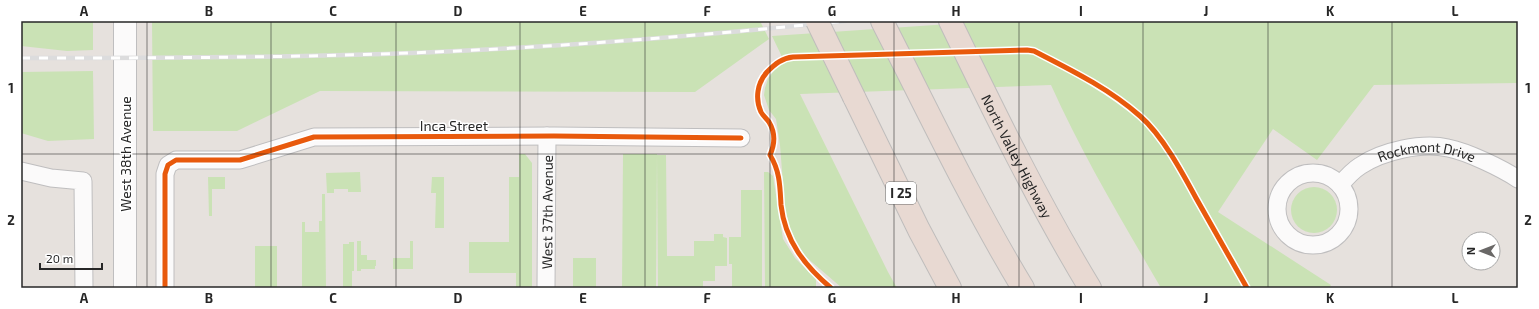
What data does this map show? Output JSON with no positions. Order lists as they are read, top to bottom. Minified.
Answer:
{"streets":{"highway":["North Valley Highway","I 25"],"main road":["West 38th Avenue"],"street":["Inca Street","Rockmont Drive","West 37th Avenue"]},"crossings":[["Inca Street","West 37th Avenue"]],"scale_bar":"20 m","north":"left","grid":{"columns":["A","B","C","D","E","F","G","H","I","J","K","L"],"rows":["1","2"]}}
